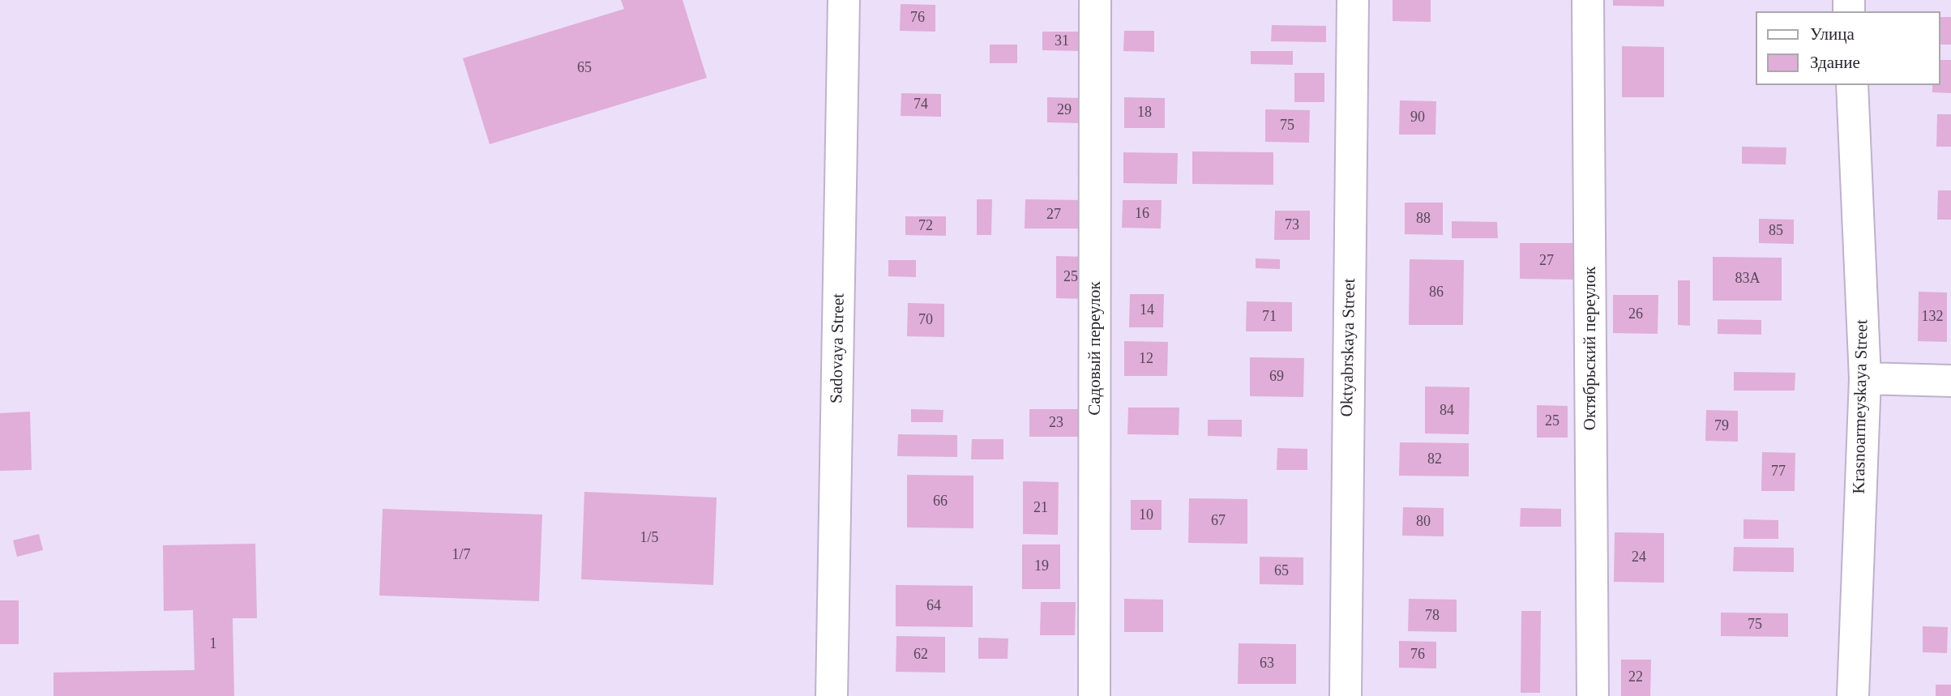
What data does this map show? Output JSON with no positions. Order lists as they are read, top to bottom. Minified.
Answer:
{"streets":{"street":["Oktyabrskaya Street","Sadovaya Street","Садовый переулок","Октябрьский переулок","Krasnoarmeyskaya Street"]},"house_numbers":["76","31","65","74","29","18","90","75","16","27","88","73","72","85","27","25","83А","86","14","26","71","132","70","12","69","84","25","23","79","82","77","66","21","10","67","80","1/5","1/7","24","19","65","64","78","75","1","62","76","63","22"],"legend":["Улица","Здание"]}
